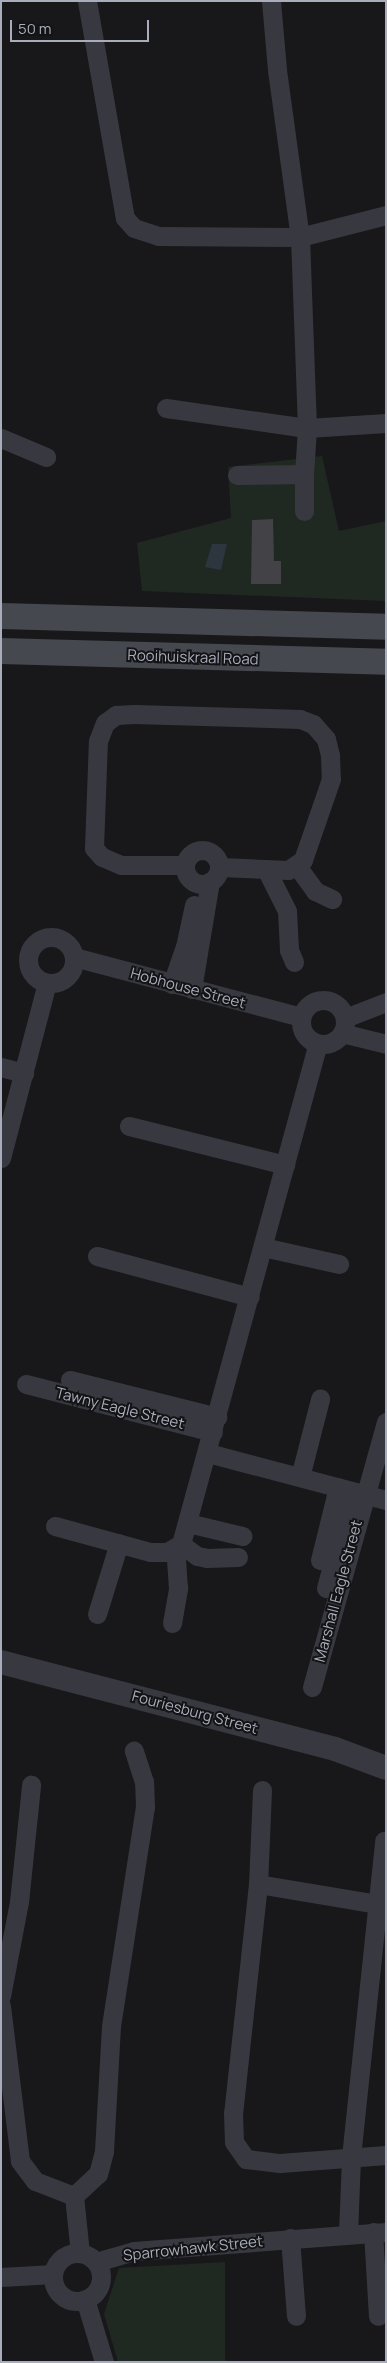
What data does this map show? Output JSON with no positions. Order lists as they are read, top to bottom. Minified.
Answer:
{"streets":{"main road":["Rooihuiskraal Road"],"street":["Hobhouse Street","Tawny Eagle Street","Marshall Eagle Street","Fouriesburg Street","Sparrowhawk Street"]},"scale_bar":"50 m"}
